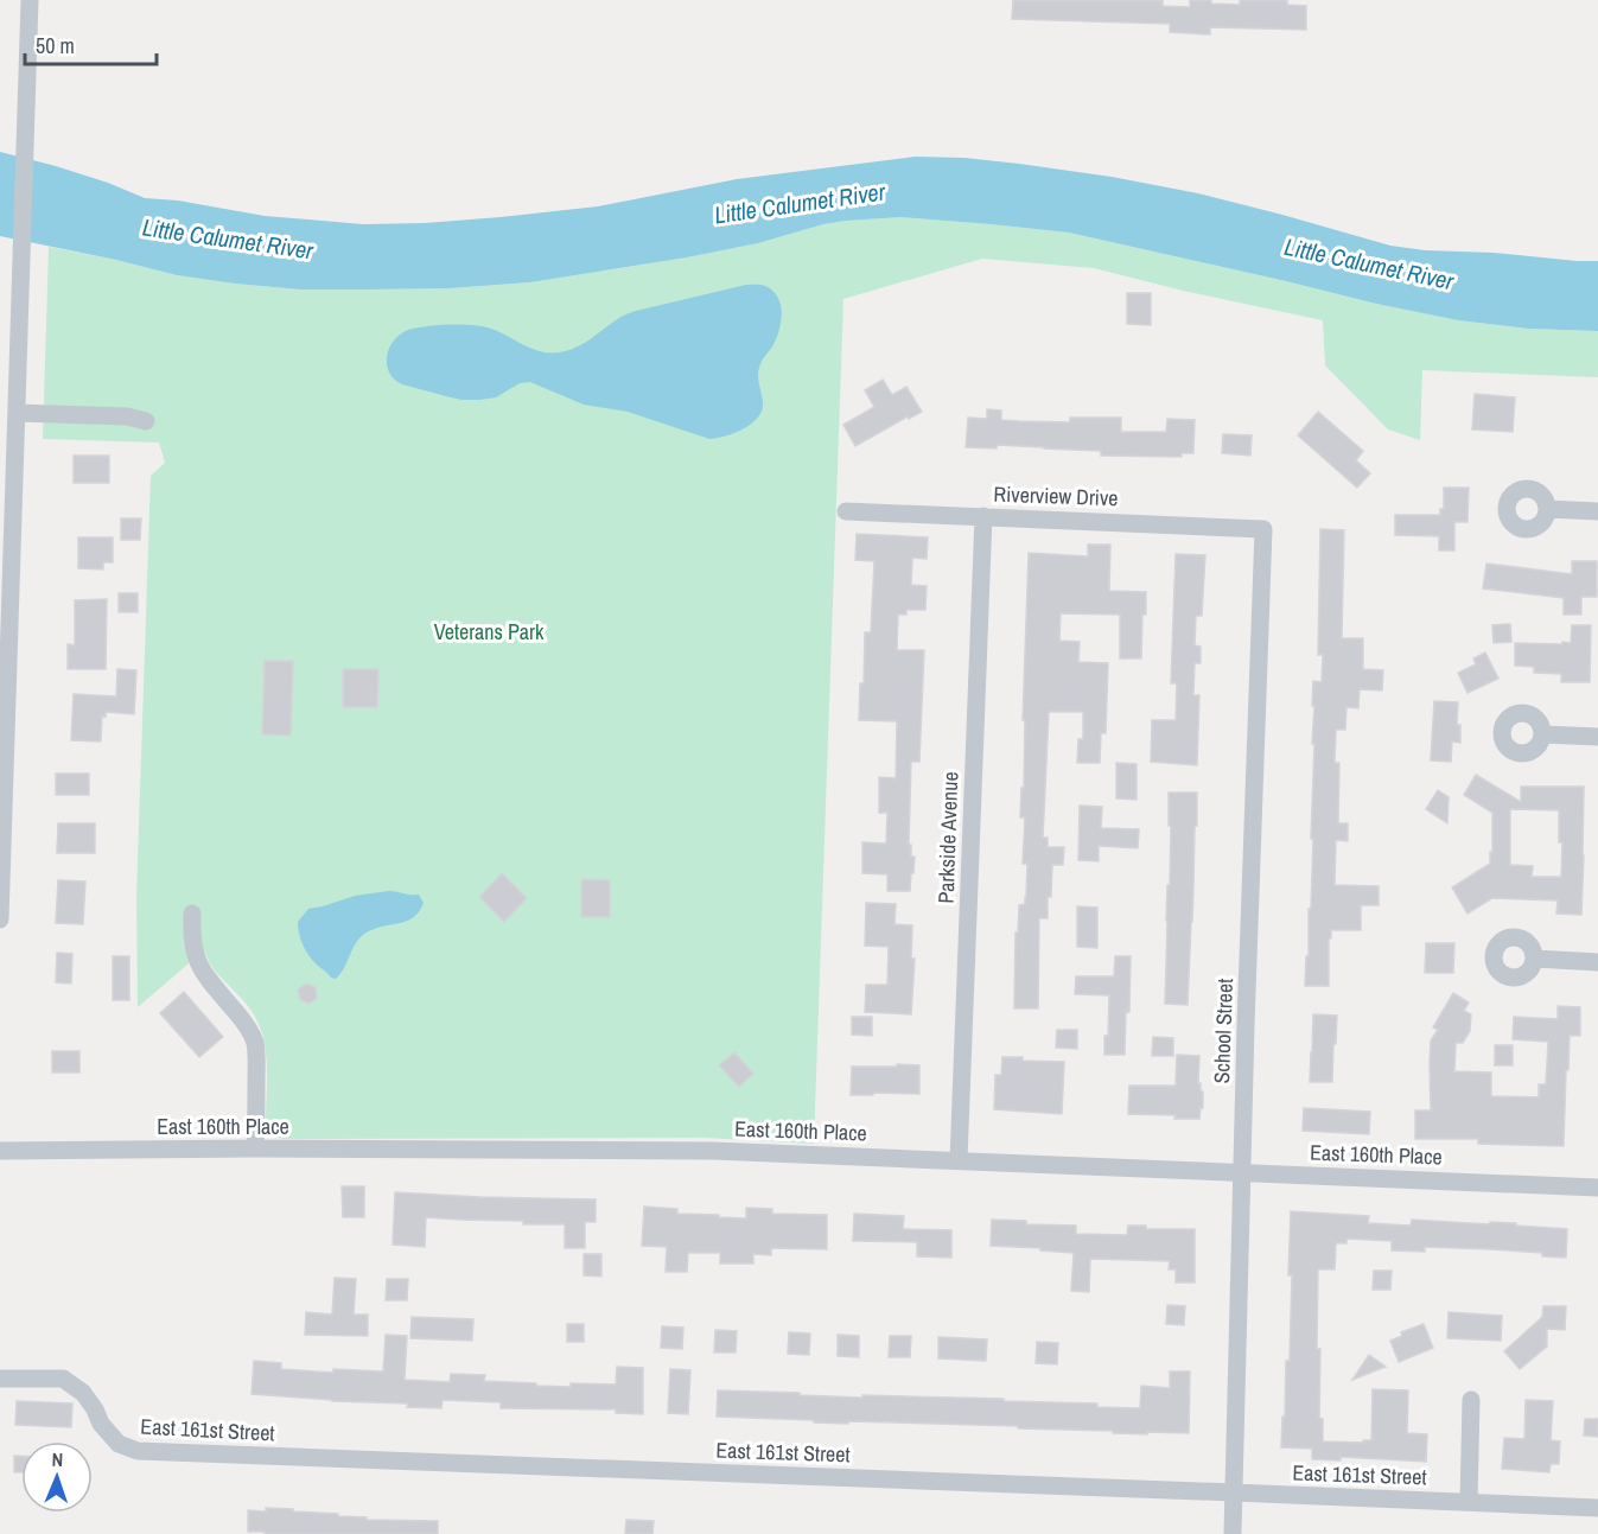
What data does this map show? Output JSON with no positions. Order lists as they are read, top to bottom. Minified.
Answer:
{"streets":{"street":["Riverview Drive","Parkside Avenue","School Street","East 160th Place","East 161st Street"]},"crossings":[["Riverview Drive","Parkside Avenue"],["Riverview Drive","School Street"],["Parkside Avenue","East 160th Place"],["School Street","East 160th Place"],["School Street","East 161st Street"]],"water":["Little Calumet River"],"parks":["Veterans Park"],"scale_bar":"50 m","north":"top"}
